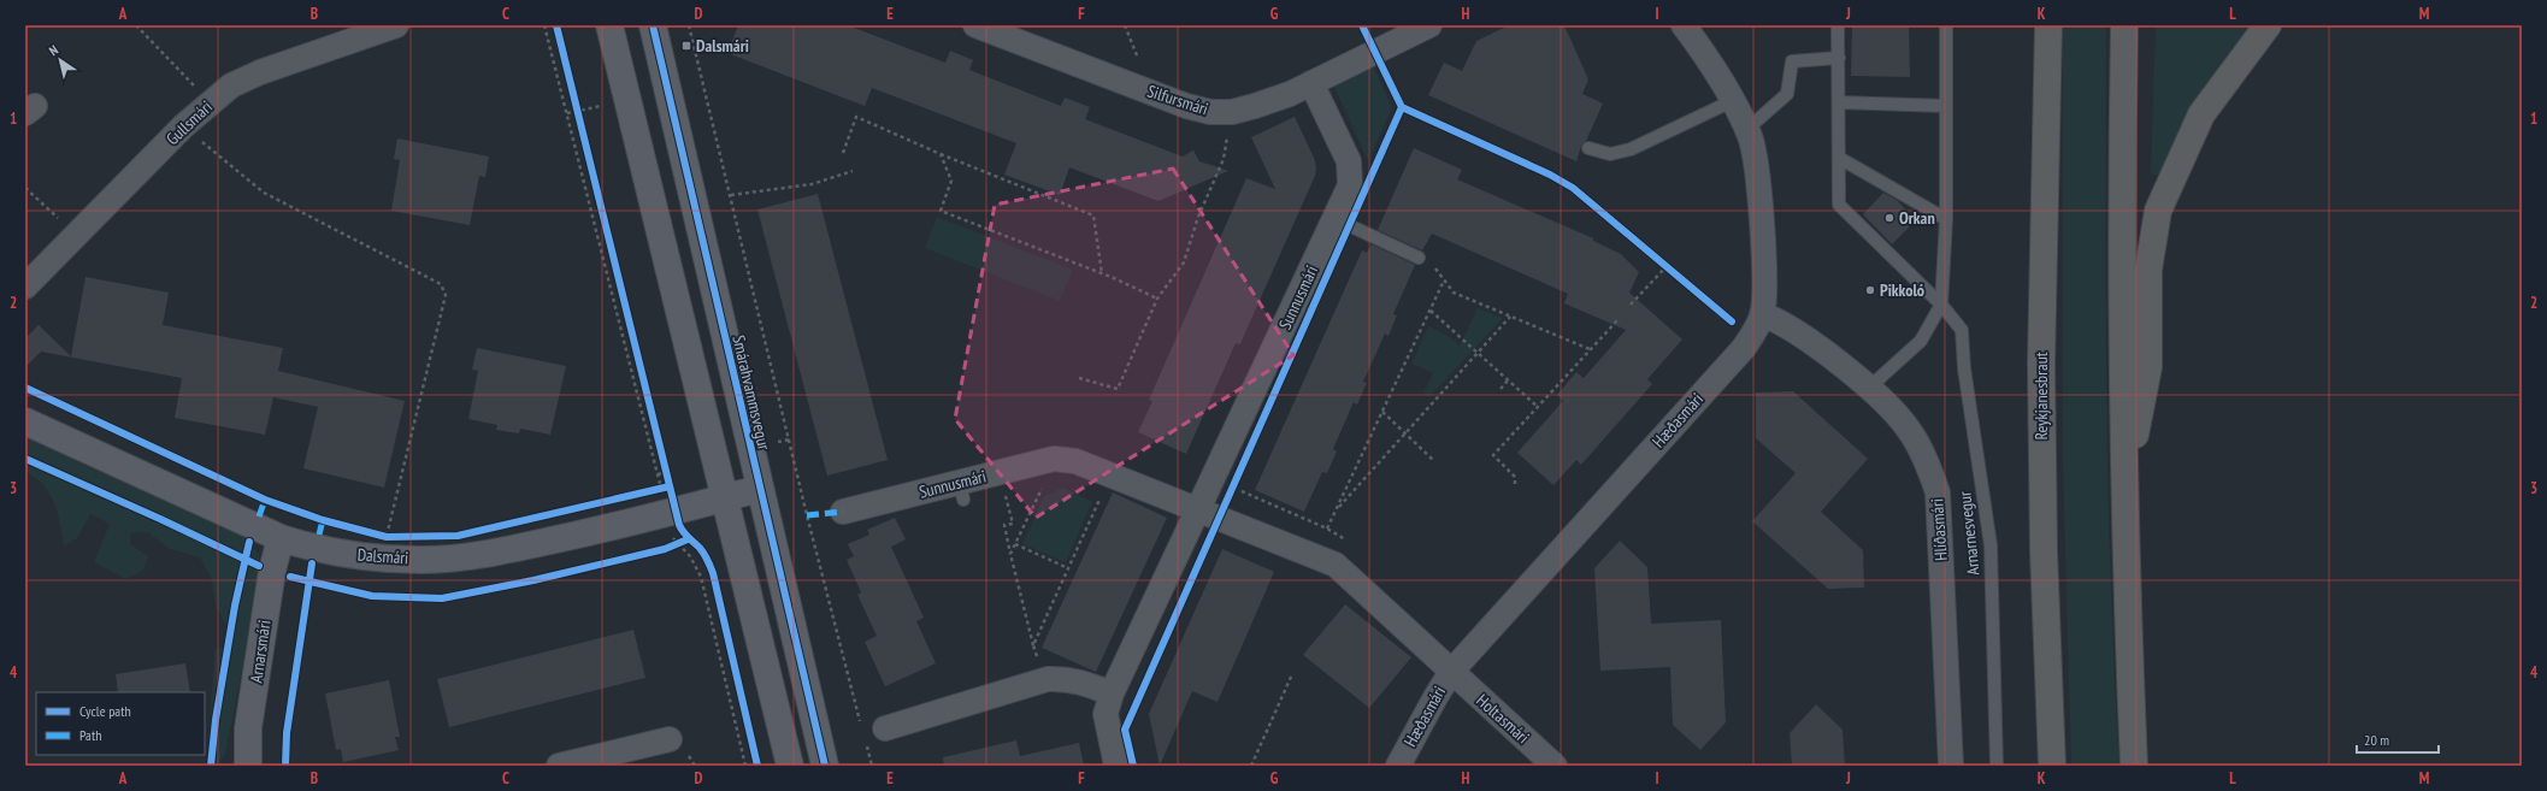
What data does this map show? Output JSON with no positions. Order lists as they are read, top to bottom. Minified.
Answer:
{"streets":{"highway":["Reykjanesbraut"],"main road":["Smárahvammsvegur","Dalsmári","Arnarsmári"],"street":["Silfursmári","Gullsmári","Sunnusmári","Hæðasmári","Hlíðasmári","Holtasmári"],"lane":["Arnarnesvegur"]},"crossings":[["Silfursmári","Sunnusmári"],["Sunnusmári","Hæðasmári"],["Sunnusmári","Holtasmári"],["Smárahvammsvegur","Dalsmári"],["Hæðasmári","Hlíðasmári"],["Hæðasmári","Holtasmári"],["Dalsmári","Arnarsmári"]],"places":{"transit":["Dalsmári"],"other":["Orkan","Pikkoló"]},"legend":["Cycle path","Path"],"scale_bar":"20 m","north":"top left","grid":{"columns":["A","B","C","D","E","F","G","H","I","J","K","L","M"],"rows":["1","2","3","4"]}}
